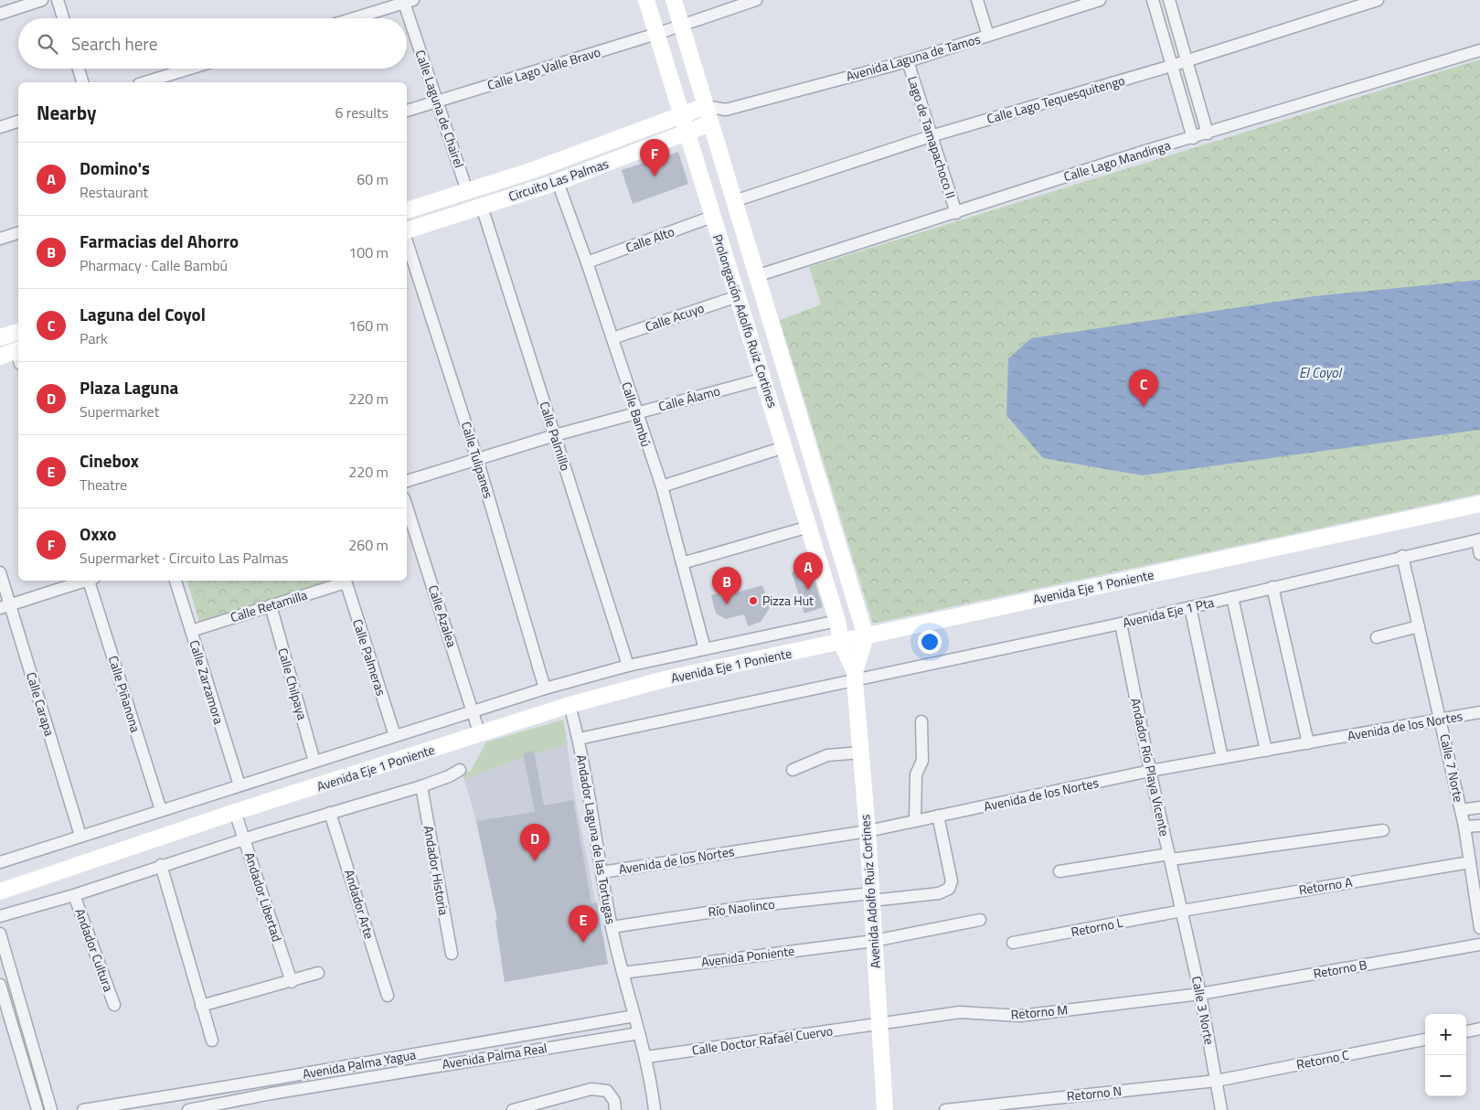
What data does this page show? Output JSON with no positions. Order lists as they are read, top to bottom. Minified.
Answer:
{"streets":{"street":["Avenida Laguna de Tamos","Calle Lago Valle Bravo","Calle Lago Tequesquitengo","Calle Laguna de Chairel","Lago de Tamapachoco II","Calle Lago Mandinga","Circuito Las Palmas","Calle Alto","Calle Acuyo","Prolongación Adolfo Ruiz Cortines","Calle Álamo","Calle Bambú","Calle Palmillo","Calle Tulipanes","Avenida Eje 1 Poniente","Calle Retamilla","Avenida Eje 1 Pta","Calle Azalea","Calle Palmeras","Calle Zarzamora","Calle Chilpaya","Calle Piñanona","Calle Carapa","Avenida de los Nortes","Andador Río Playa Vicente","Calle 7 Norte","Andador Laguna de las Tortugas","Andador Historia","Retorno A","Avenida Adolfo Ruiz Cortines","Andador Libertad","Andador Arte","Río Naolinco","Retorno L","Andador Cultura","Avenida Poniente","Retorno B","Calle 3 Norte","Retorno M","Calle Doctor Rafaél Cuervo","Avenida Palma Real","Retorno C","Avenida Palma Yagua","Retorno N"]},"crossings":[["Avenida Laguna de Tamos","Lago de Tamapachoco II"],["Avenida Laguna de Tamos","Circuito Las Palmas"],["Avenida Laguna de Tamos","Prolongación Adolfo Ruiz Cortines"],["Calle Lago Valle Bravo","Calle Laguna de Chairel"],["Calle Lago Valle Bravo","Prolongación Adolfo Ruiz Cortines"],["Calle Lago Tequesquitengo","Lago de Tamapachoco II"],["Calle Lago Tequesquitengo","Prolongación Adolfo Ruiz Cortines"],["Calle Laguna de Chairel","Circuito Las Palmas"],["Lago de Tamapachoco II","Calle Lago Mandinga"],["Calle Lago Mandinga","Prolongación Adolfo Ruiz Cortines"],["Circuito Las Palmas","Prolongación Adolfo Ruiz Cortines"],["Circuito Las Palmas","Calle Bambú"],["Circuito Las Palmas","Calle Palmillo"],["Calle Alto","Prolongación Adolfo Ruiz Cortines"],["Calle Alto","Calle Bambú"],["Calle Acuyo","Prolongación Adolfo Ruiz Cortines"],["Calle Acuyo","Calle Bambú"],["Prolongación Adolfo Ruiz Cortines","Calle Álamo"],["Prolongación Adolfo Ruiz Cortines","Avenida Eje 1 Poniente"],["Prolongación Adolfo Ruiz Cortines","Avenida Adolfo Ruiz Cortines"],["Calle Álamo","Calle Bambú"],["Calle Álamo","Calle Palmillo"],["Calle Álamo","Calle Tulipanes"],["Calle Bambú","Avenida Eje 1 Poniente"],["Calle Palmillo","Avenida Eje 1 Poniente"],["Calle Tulipanes","Avenida Eje 1 Poniente"],["Avenida Eje 1 Poniente","Calle Azalea"],["Avenida Eje 1 Poniente","Calle Palmeras"],["Avenida Eje 1 Poniente","Calle Zarzamora"],["Avenida Eje 1 Poniente","Calle Chilpaya"],["Avenida Eje 1 Poniente","Calle Piñanona"],["Avenida Eje 1 Poniente","Calle Carapa"],["Avenida Eje 1 Poniente","Andador Laguna de las Tortugas"],["Avenida Eje 1 Poniente","Avenida Adolfo Ruiz Cortines"],["Avenida Eje 1 Poniente","Andador Libertad"],["Calle Retamilla","Calle Palmeras"],["Calle Retamilla","Calle Zarzamora"],["Calle Retamilla","Calle Chilpaya"],["Avenida Eje 1 Pta","Andador Río Playa Vicente"],["Avenida Eje 1 Pta","Calle 7 Norte"],["Avenida Eje 1 Pta","Andador Laguna de las Tortugas"],["Avenida Eje 1 Pta","Avenida Adolfo Ruiz Cortines"],["Avenida de los Nortes","Andador Río Playa Vicente"],["Avenida de los Nortes","Calle 7 Norte"],["Avenida de los Nortes","Andador Laguna de las Tortugas"],["Avenida de los Nortes","Avenida Adolfo Ruiz Cortines"],["Avenida de los Nortes","Río Naolinco"],["Andador Río Playa Vicente","Retorno A"],["Andador Río Playa Vicente","Retorno L"],["Andador Río Playa Vicente","Calle 3 Norte"],["Calle 7 Norte","Retorno A"],["Andador Laguna de las Tortugas","Río Naolinco"],["Andador Laguna de las Tortugas","Avenida Poniente"],["Andador Laguna de las Tortugas","Calle Doctor Rafaél Cuervo"],["Andador Laguna de las Tortugas","Avenida Palma Real"],["Andador Laguna de las Tortugas","Avenida Palma Yagua"],["Retorno A","Retorno L"],["Retorno A","Calle 3 Norte"],["Avenida Adolfo Ruiz Cortines","Río Naolinco"],["Avenida Adolfo Ruiz Cortines","Avenida Poniente"],["Avenida Adolfo Ruiz Cortines","Retorno M"],["Avenida Adolfo Ruiz Cortines","Calle Doctor Rafaél Cuervo"],["Retorno L","Calle 3 Norte"],["Retorno B","Calle 3 Norte"],["Retorno B","Retorno M"],["Calle 3 Norte","Retorno M"],["Calle 3 Norte","Retorno C"],["Calle 3 Norte","Retorno N"],["Retorno M","Calle Doctor Rafaél Cuervo"],["Retorno C","Retorno N"]],"water":["El Coyol"],"places":["Pizza Hut"],"page":{"search":"Search here","heading":["Nearby","6 results"],"pins":["F","C","A","B","D","E"],"list":[{"mark":"A","name":"Domino's","note":"Restaurant","value":"60 m"},{"mark":"B","name":"Farmacias del Ahorro","note":"Pharmacy · Calle Bambú","value":"100 m"},{"mark":"C","name":"Laguna del Coyol","note":"Park","value":"160 m"},{"mark":"D","name":"Plaza Laguna","note":"Supermarket","value":"220 m"},{"mark":"E","name":"Cinebox","note":"Theatre","value":"220 m"},{"mark":"F","name":"Oxxo","note":"Supermarket · Circuito Las Palmas","value":"260 m"}],"map_buttons":["+","−"]}}
